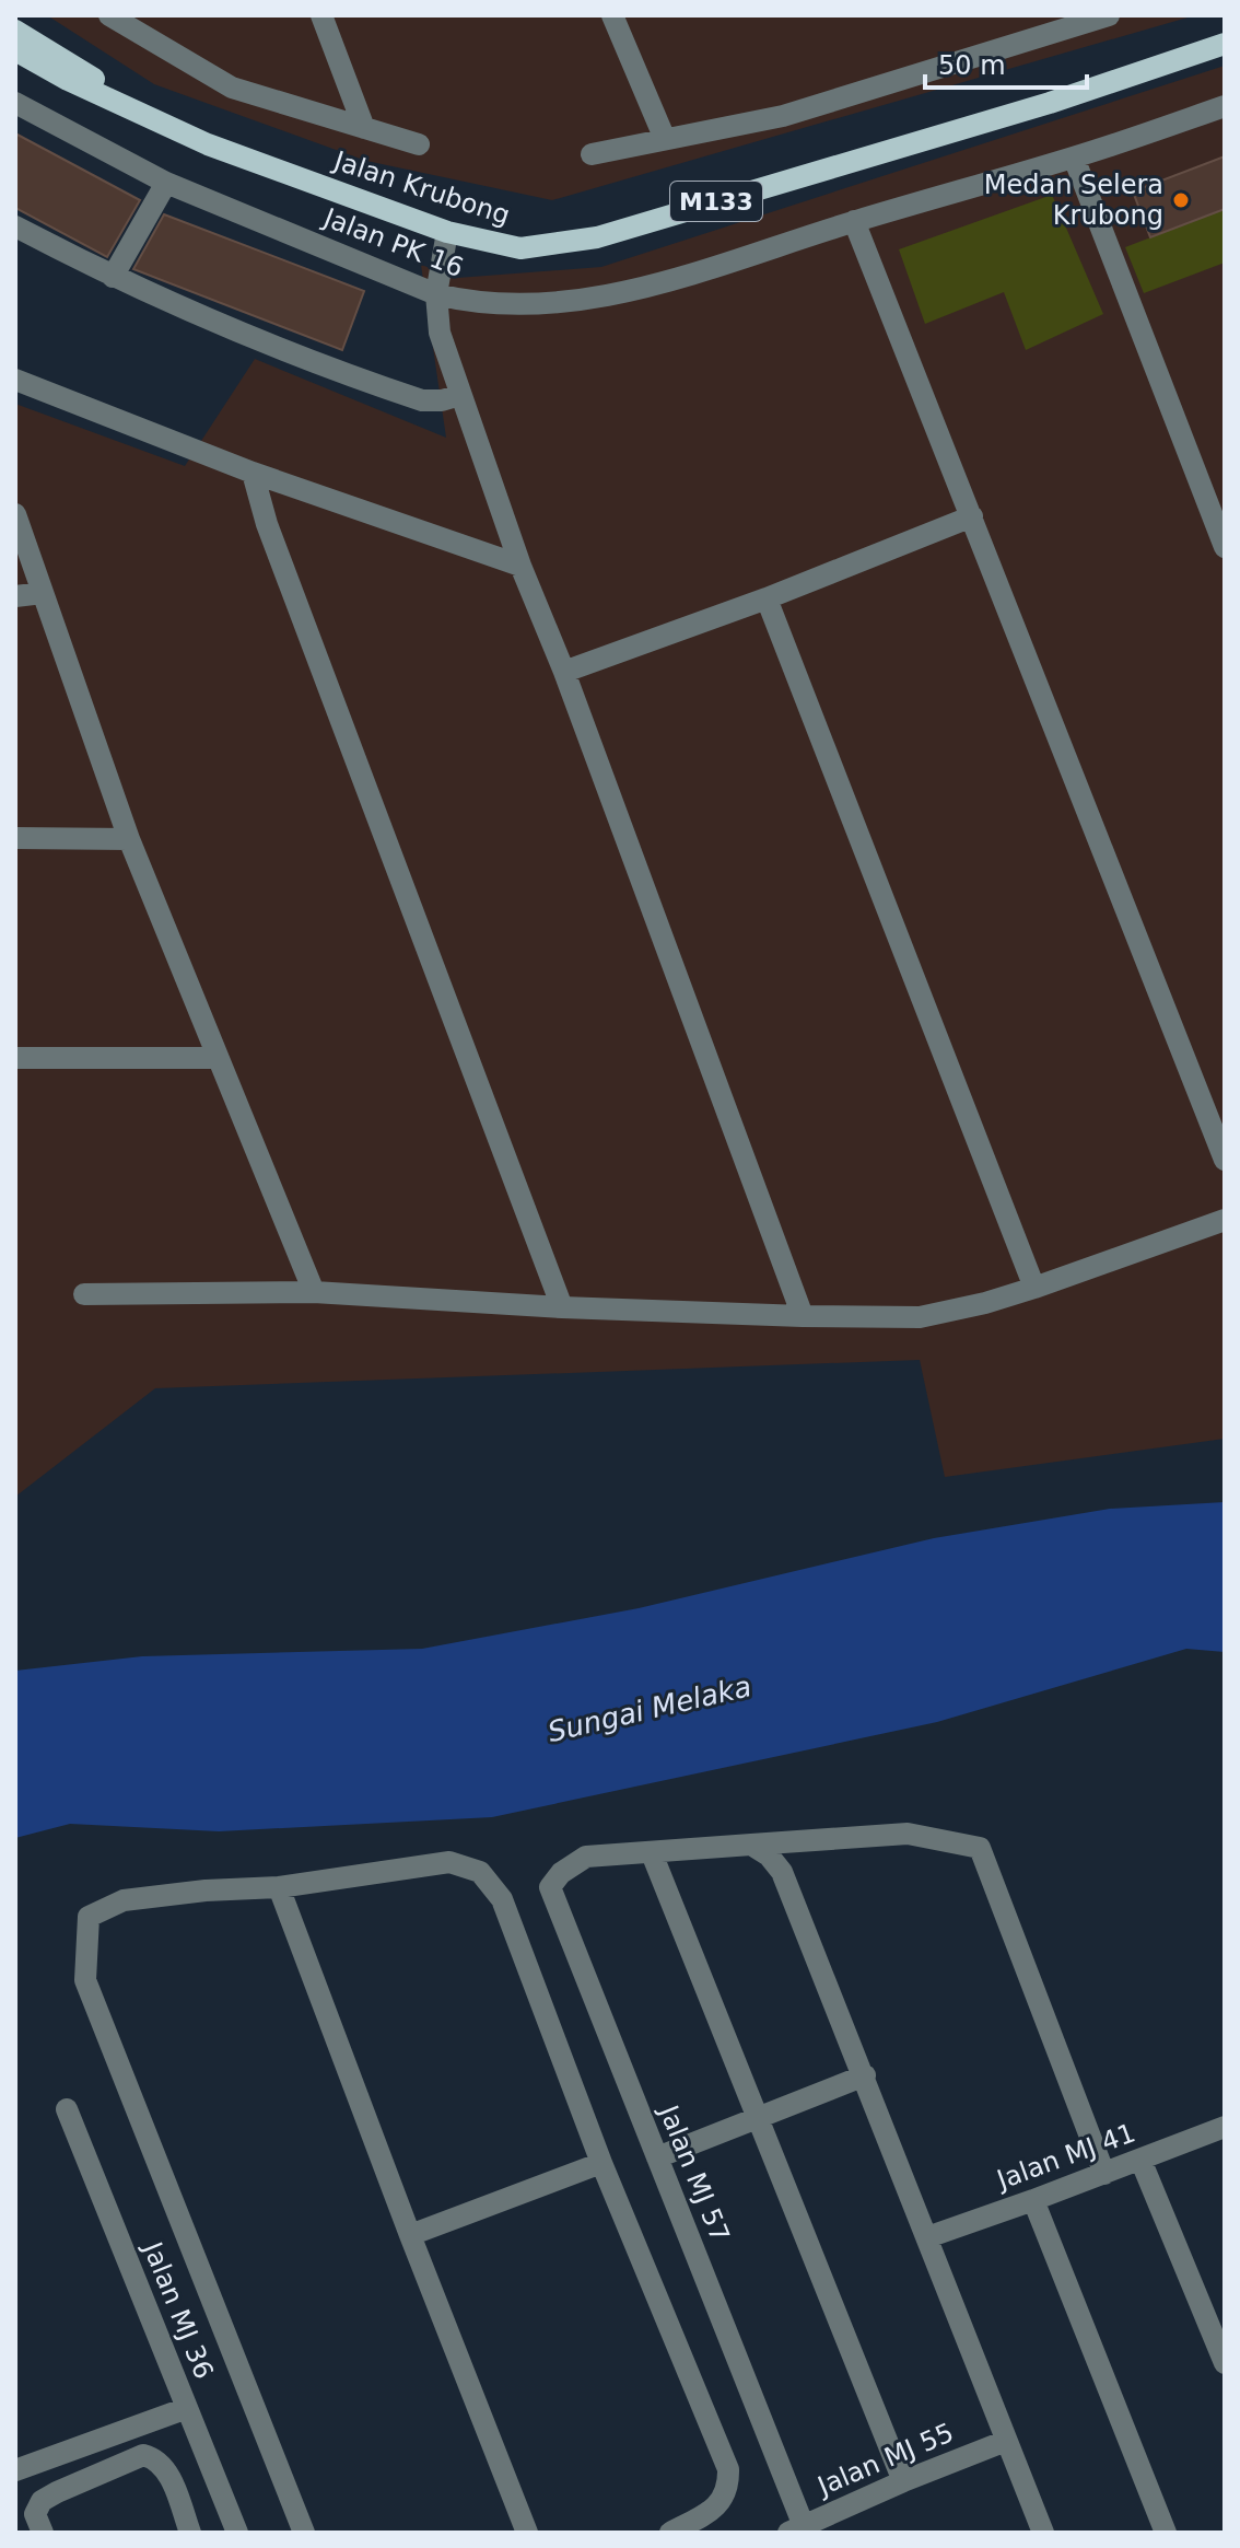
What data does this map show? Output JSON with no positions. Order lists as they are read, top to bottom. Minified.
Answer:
{"streets":{"main road":["Jalan Krubong","M133"],"street":["Jalan PK 16","Jalan MJ 41","Jalan MJ 57","Jalan MJ 36","Jalan MJ 55"]},"crossings":[["Jalan MJ 57","Jalan MJ 55"]],"water":["Sungai Melaka"],"places":["Medan Selera Krubong"],"scale_bar":"50 m"}
